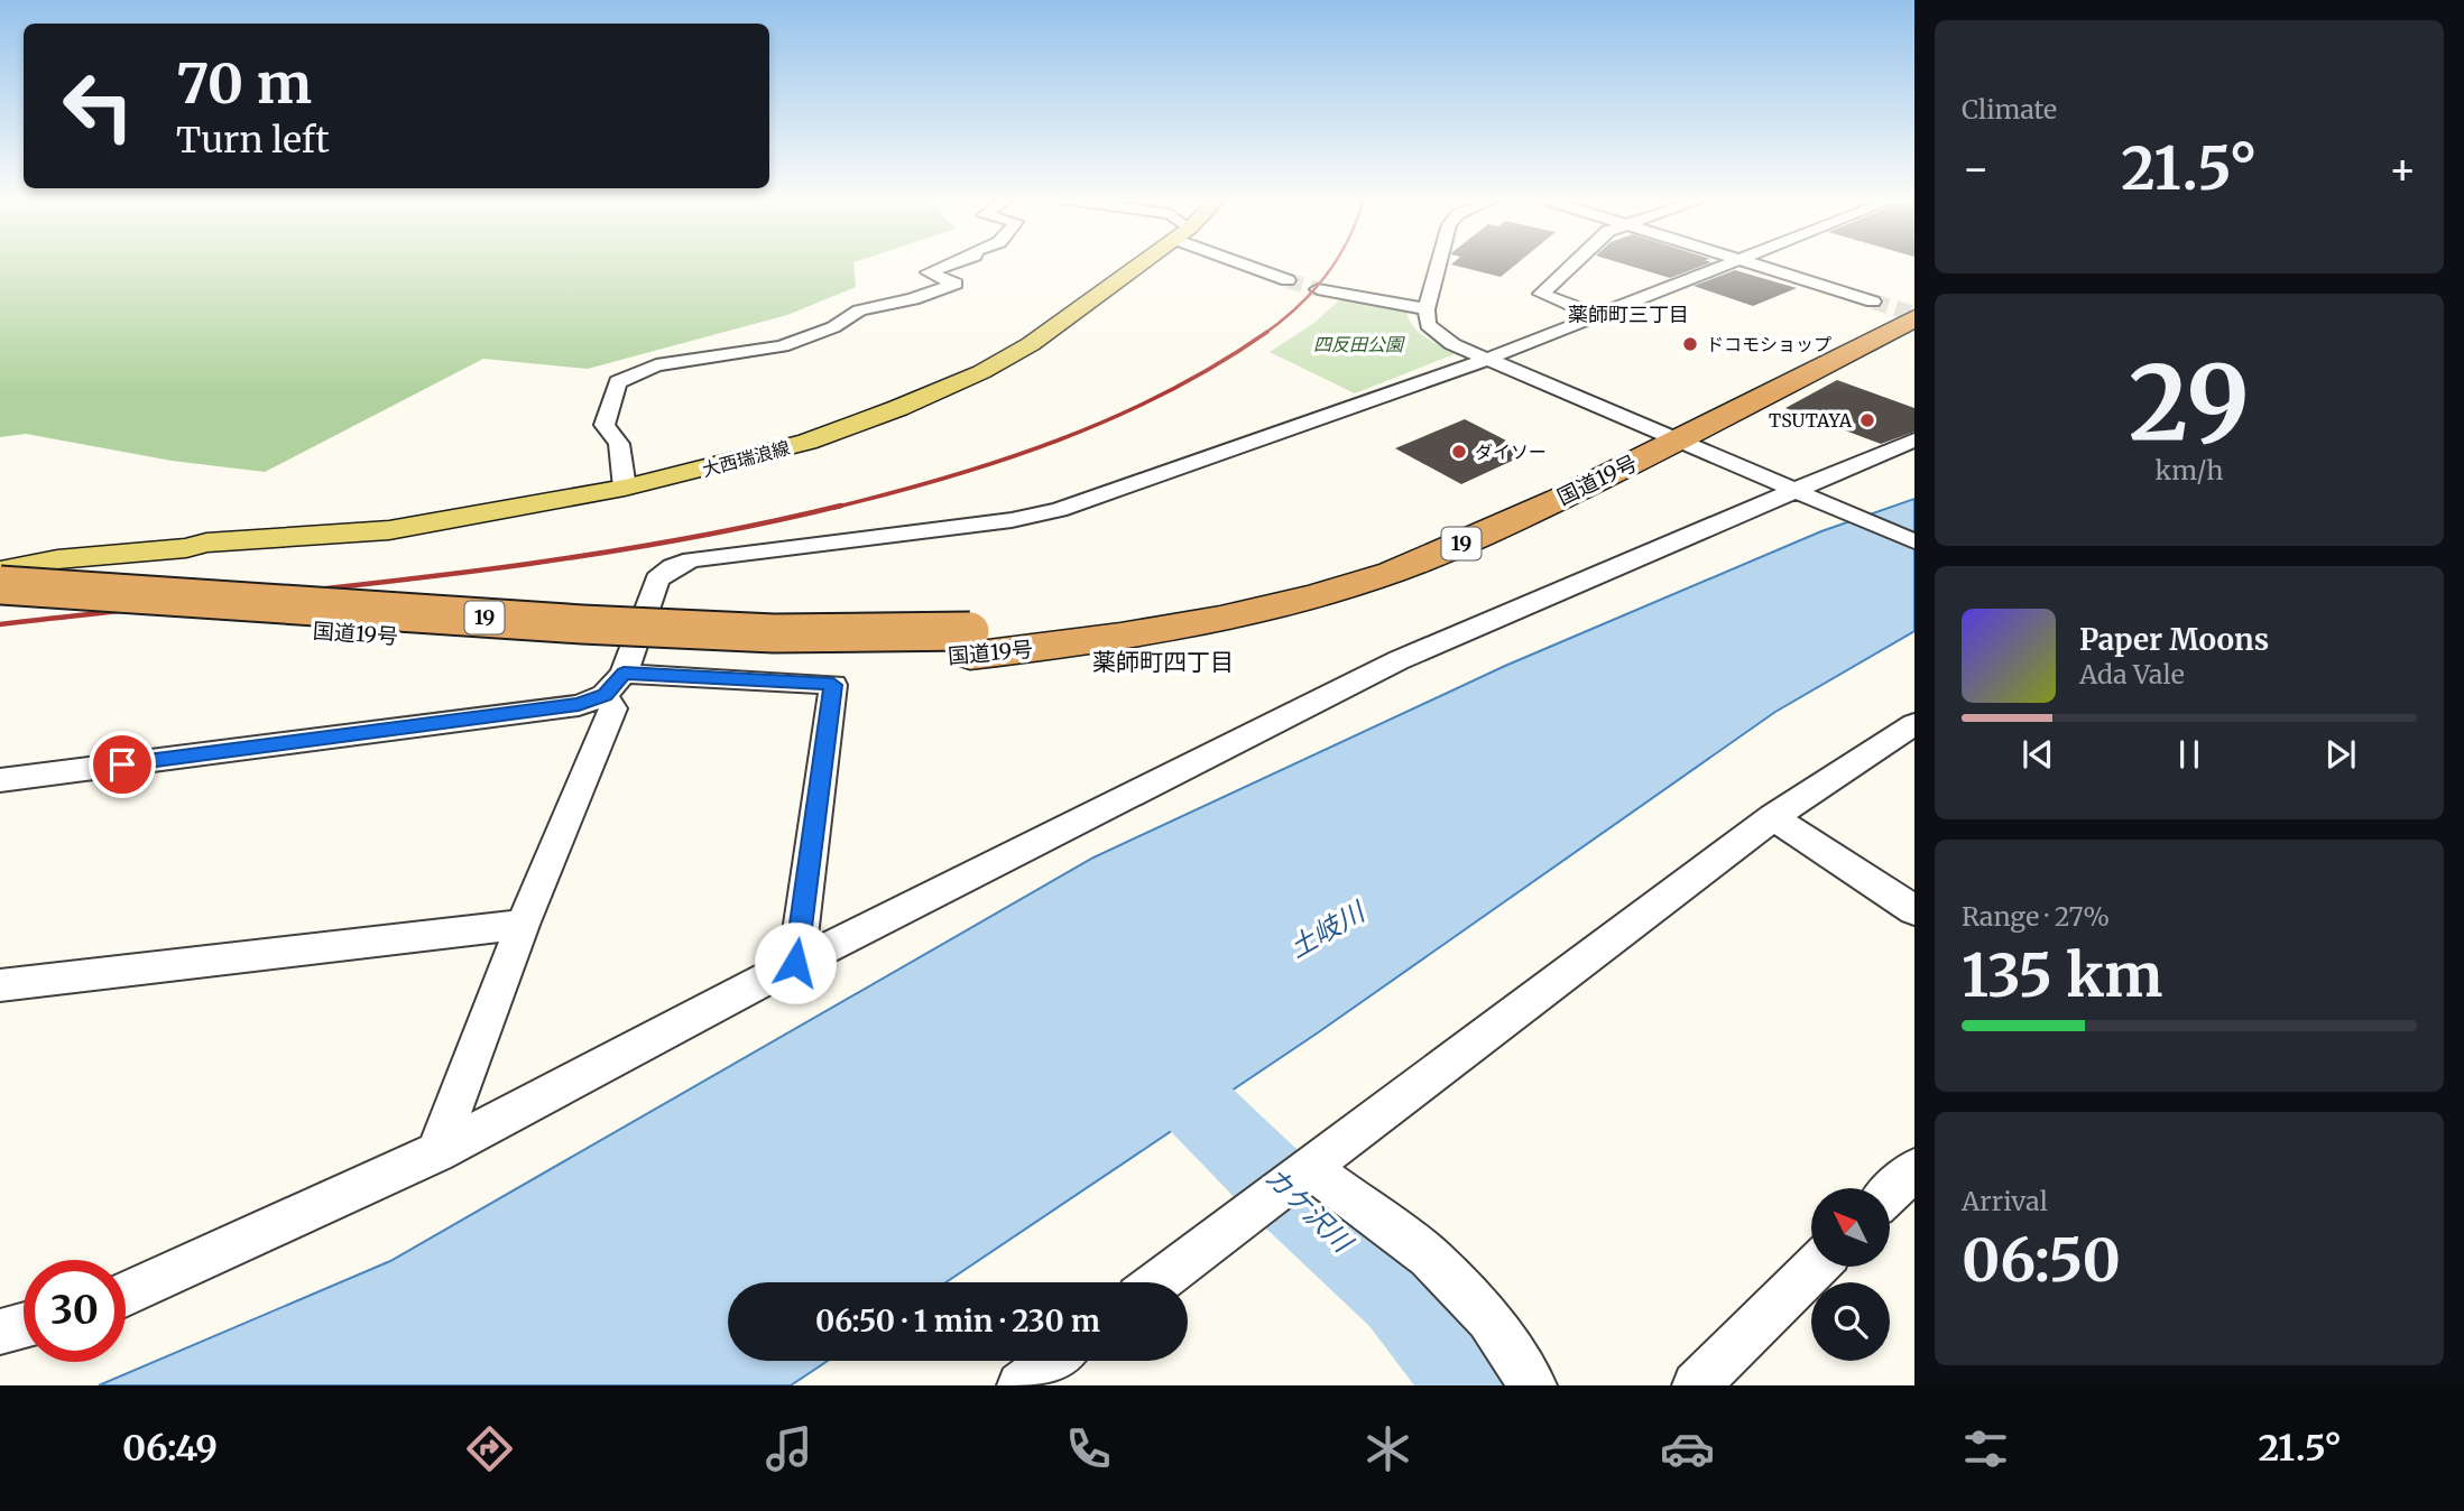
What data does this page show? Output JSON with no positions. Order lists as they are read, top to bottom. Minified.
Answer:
{"streets":{"highway":["国道19号","19"],"main road":["大西瑞浪線"]},"districts":["薬師町三丁目","薬師町四丁目"],"water":["土岐川","カケ沢川"],"parks":["四反田公園"],"places":["ドコモショップ","TSUTAYA","ダイソー"],"north":"top left","page":{"tile":["Climate",["29","km/h"],["Range · 27%","135 km"],["Arrival","06:50"]],"turn":["70 m","Turn left"],"heat":["−","21.5°","+"],"song":["Paper Moons","Ada Vale"],"limit":"30","trip":"06:50 · 1 min · 230 m","tabs":["06:49","21.5°"]}}
